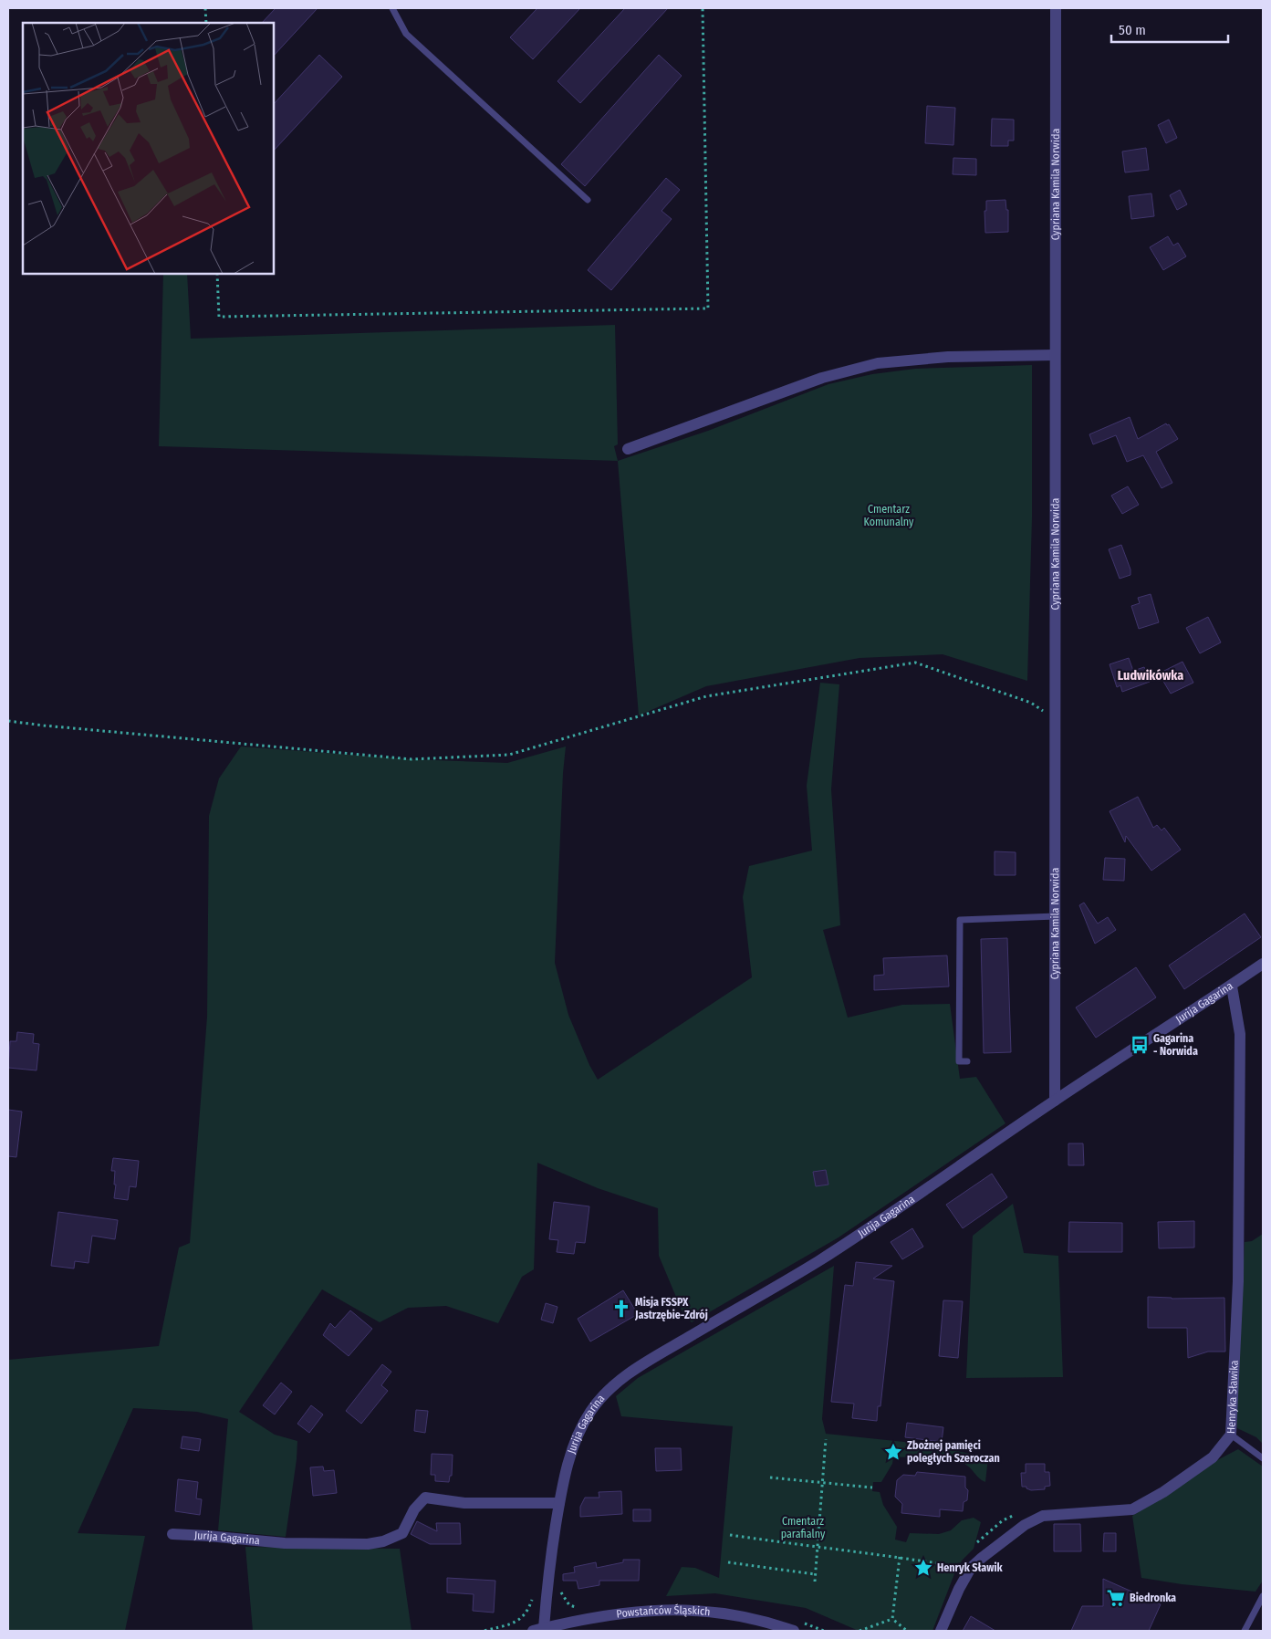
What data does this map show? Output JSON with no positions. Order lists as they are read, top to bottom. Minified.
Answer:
{"streets":{"street":["Cypriana Kamila Norwida","Jurija Gagarina","Henryka Sławika","Powstańców Śląskich"]},"crossings":[["Cypriana Kamila Norwida","Jurija Gagarina"],["Jurija Gagarina","Henryka Sławika"],["Jurija Gagarina","Powstańców Śląskich"]],"districts":["Ludwikówka"],"parks":["Cmentarz Komunalny","Cmentarz parafialny"],"places":{"bus stop":["Gagarina - Norwida"],"church":["Misja FSSPX Jastrzębie-Zdrój"],"place":["Zbożnej pamięci poległych Szeroczan","Henryk Sławik"],"supermarket":["Biedronka"]},"scale_bar":"50 m"}
